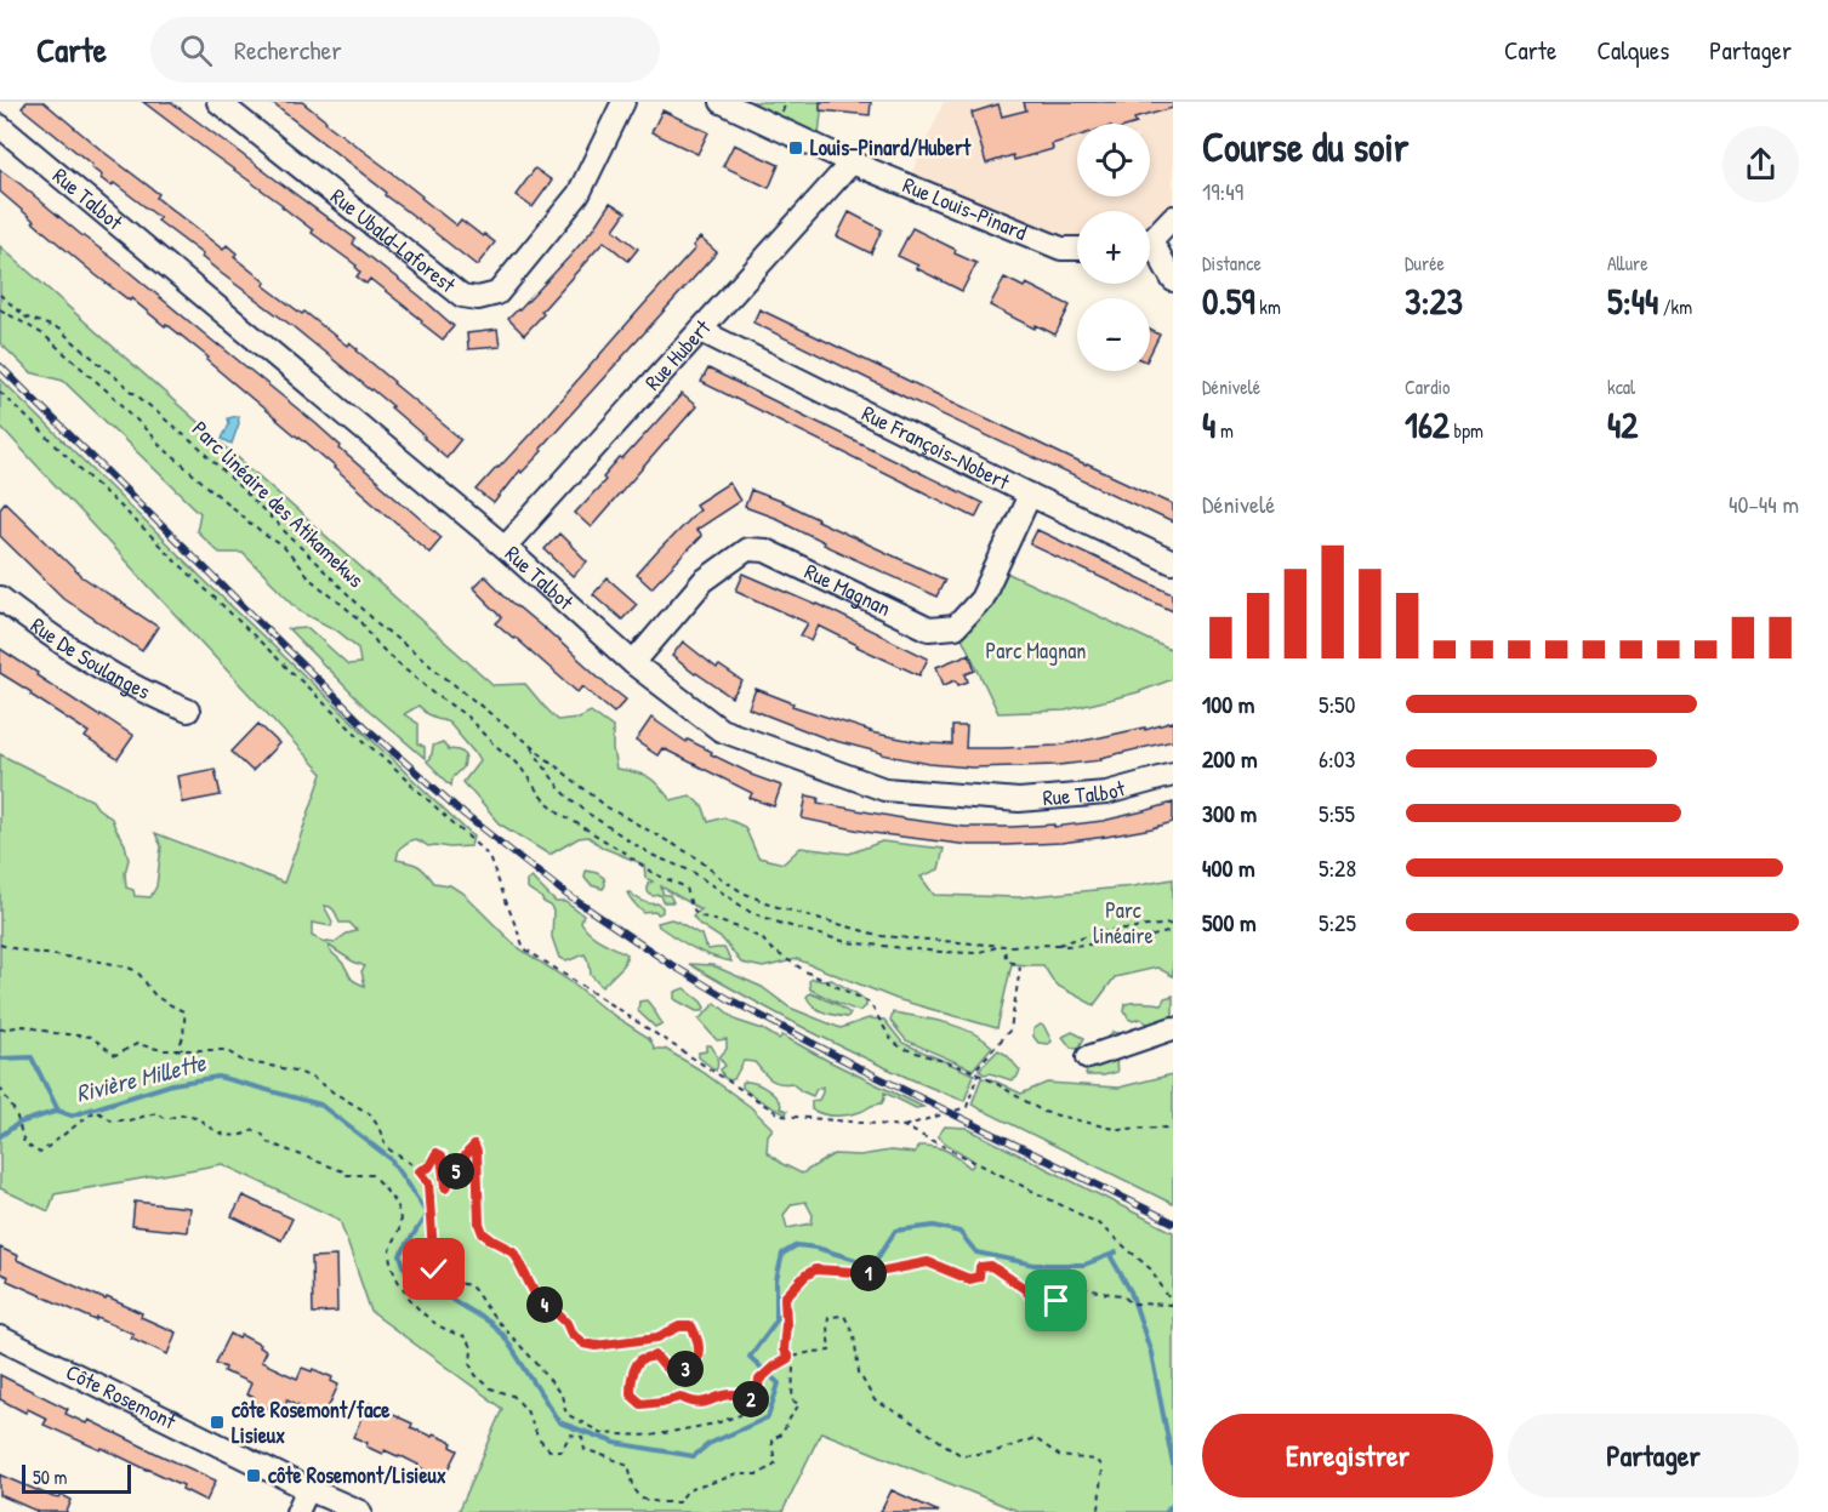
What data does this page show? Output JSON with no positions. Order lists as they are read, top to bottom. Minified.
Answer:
{"streets":{"street":["Rue Talbot","Rue Louis-Pinard","Rue Ubald-Laforest","Rue Hubert","Rue François-Nobert","Rue Magnan","Rue De Soulanges","Côte Rosemont"],"path":["Parc linéaire des Atikamekws"]},"crossings":[["Rue Talbot","Rue Hubert"],["Rue Talbot","Rue Magnan"],["Rue Louis-Pinard","Rue Hubert"],["Rue Hubert","Rue François-Nobert"],["Rue François-Nobert","Rue Magnan"]],"water":["Rivière Millette"],"parks":["Parc Magnan","Parc linéaire"],"places":{"transit":["Louis-Pinard/Hubert","côte Rosemont/face Lisieux","côte Rosemont/Lisieux"]},"scale_bar":"50 m","page":{"header":"Carte","search":"Rechercher","nav":["Carte","Calques","Partager"],"heading":["Course du soir","19:49"],"map_buttons":["+","−"],"stats":[["Distance","0.59 km"],["Durée","3:23"],["Allure","5:44 /km"],["Dénivelé","4 m"],["Cardio","162 bpm"],["kcal","42"]],"chart":["Dénivelé","40–44 m"],"list":[{"name":"100 m","note":"5:50"},{"name":"200 m","note":"6:03"},{"name":"300 m","note":"5:55"},{"name":"400 m","note":"5:28"},{"name":"500 m","note":"5:25"}],"pins":["5","1","4","3","2"],"buttons":["Enregistrer","Partager"],"scale":"50 m"}}
